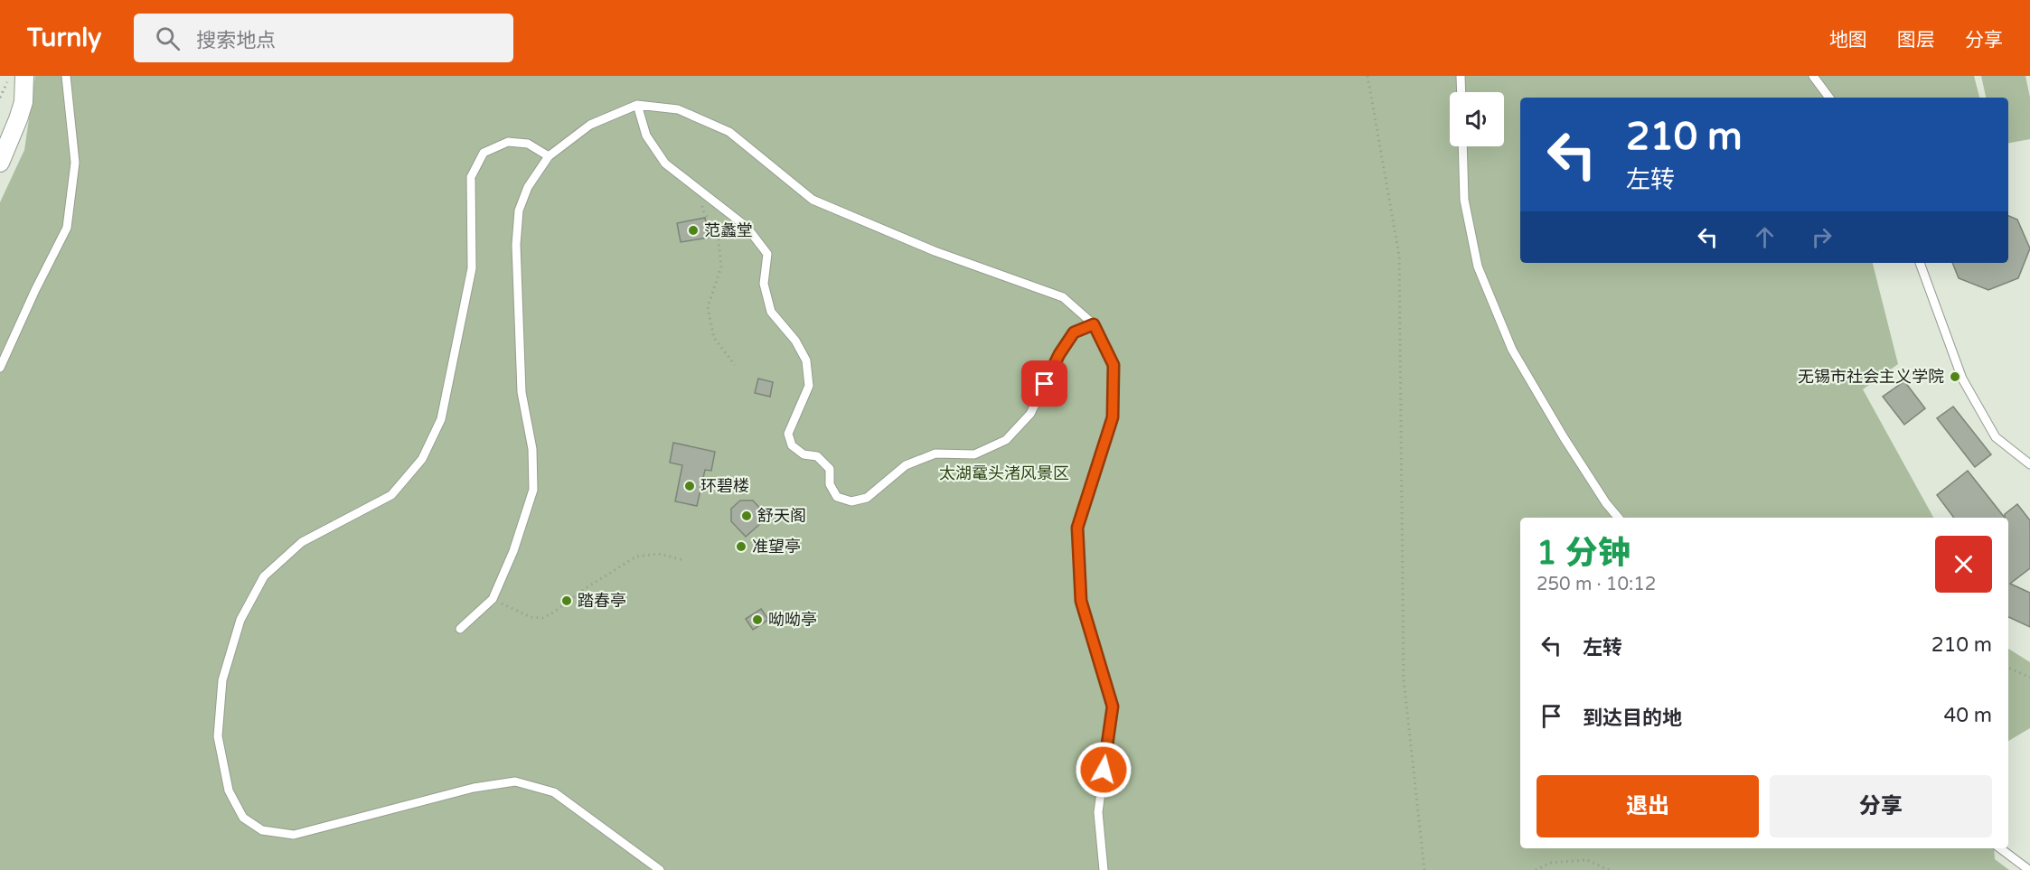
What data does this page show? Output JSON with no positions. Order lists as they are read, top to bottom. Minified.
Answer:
{"parks":["太湖鼋头渚风景区"],"places":["范蠡堂","无锡市社会主义学院","环碧楼","舒天阁","准望亭","踏春亭","呦呦亭"],"page":{"header":"Turnly","search":"搜索地点","nav":["地图","图层","分享"],"turn":["210 m","左转"],"heading":["1 分钟","250 m · 10:12"],"list":[{"name":"左转","value":"210 m"},{"name":"到达目的地","value":"40 m"}],"buttons":["退出","分享"]}}
